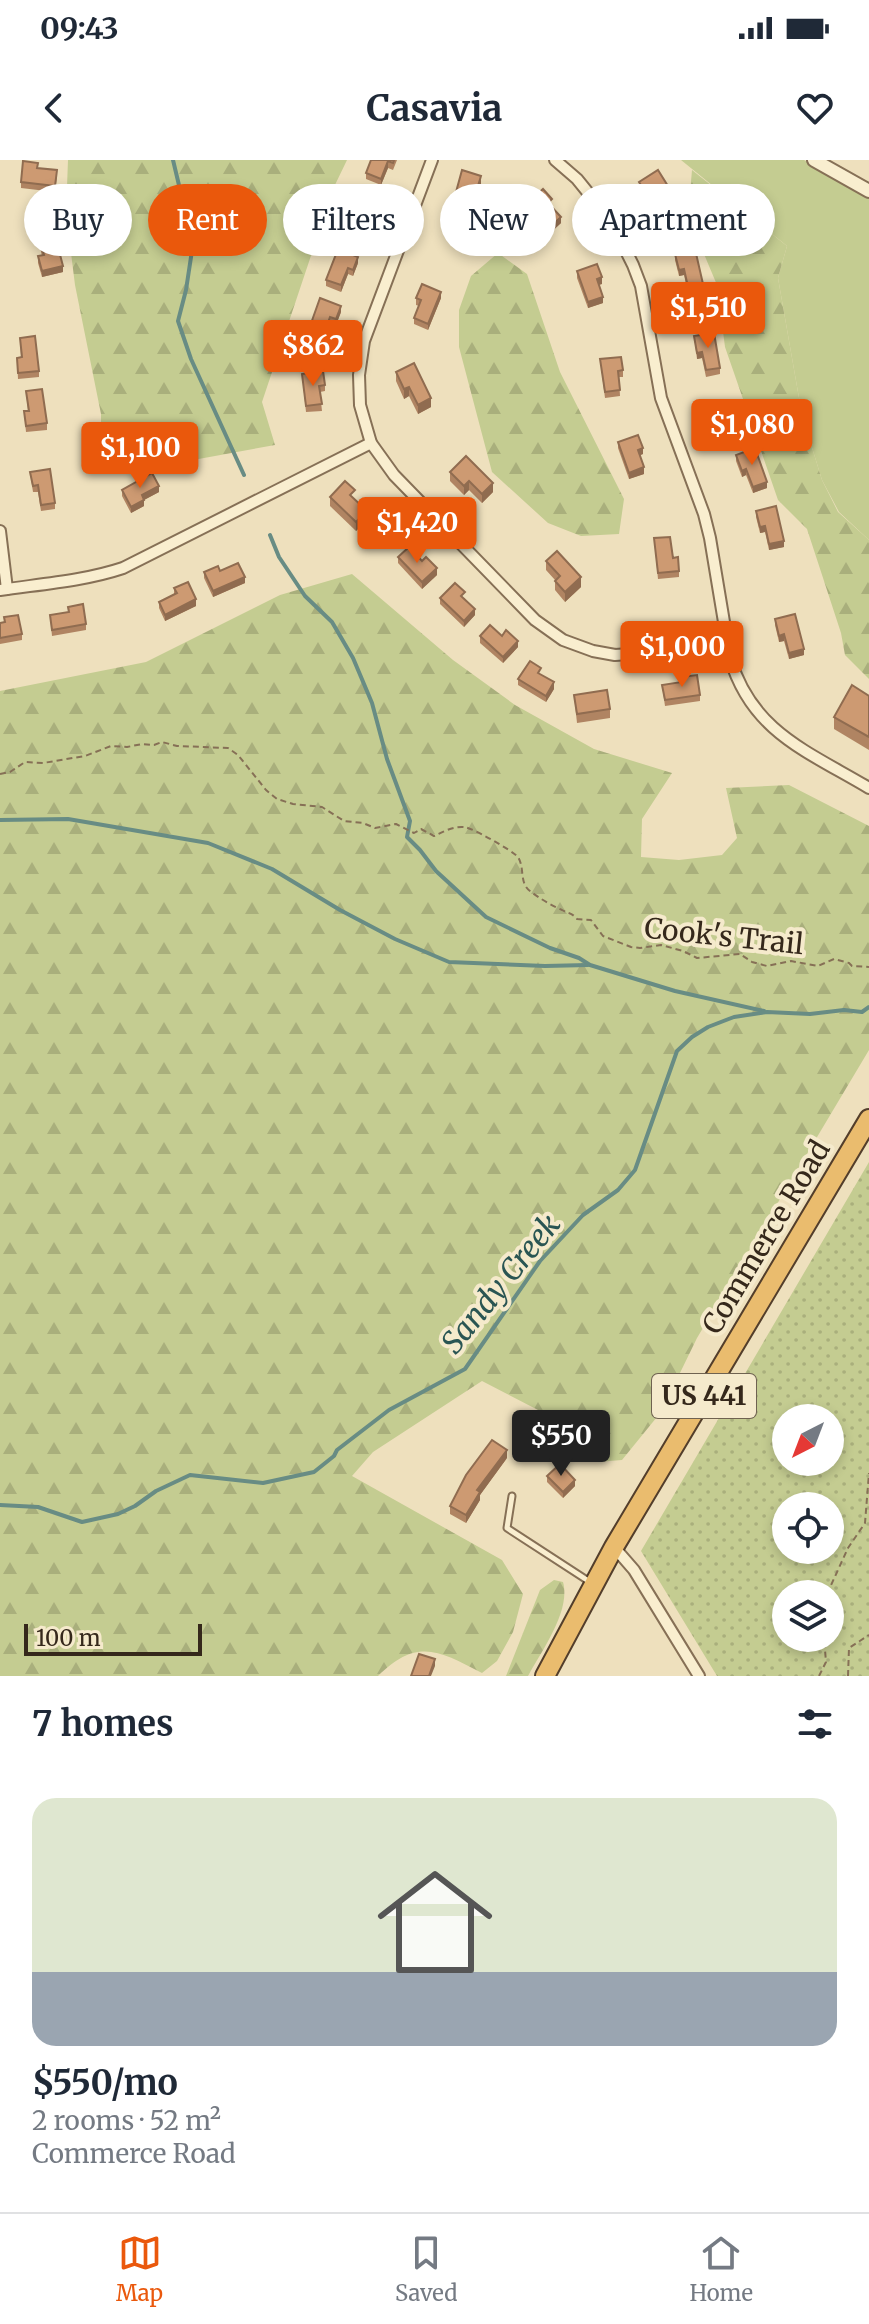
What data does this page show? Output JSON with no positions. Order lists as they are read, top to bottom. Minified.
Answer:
{"streets":{"highway":["Commerce Road","US 441"],"path":["Cook's Trail"]},"water":["Sandy Creek"],"scale_bar":"100 m","north":"bottom left","page":{"status":"09:43","header":"Casavia","chip":["Buy","Rent","Filters","New","Apartment"],"price":["$1,510","$862","$1,080","$1,100","$1,420","$1,000","$550"],"scale":"100 m","heading":"7 homes","list":[{"name":"$550/mo","note":"2 rooms · 52 m² · Commerce Road"}],"tabs":["Map","Saved","Home"]}}
